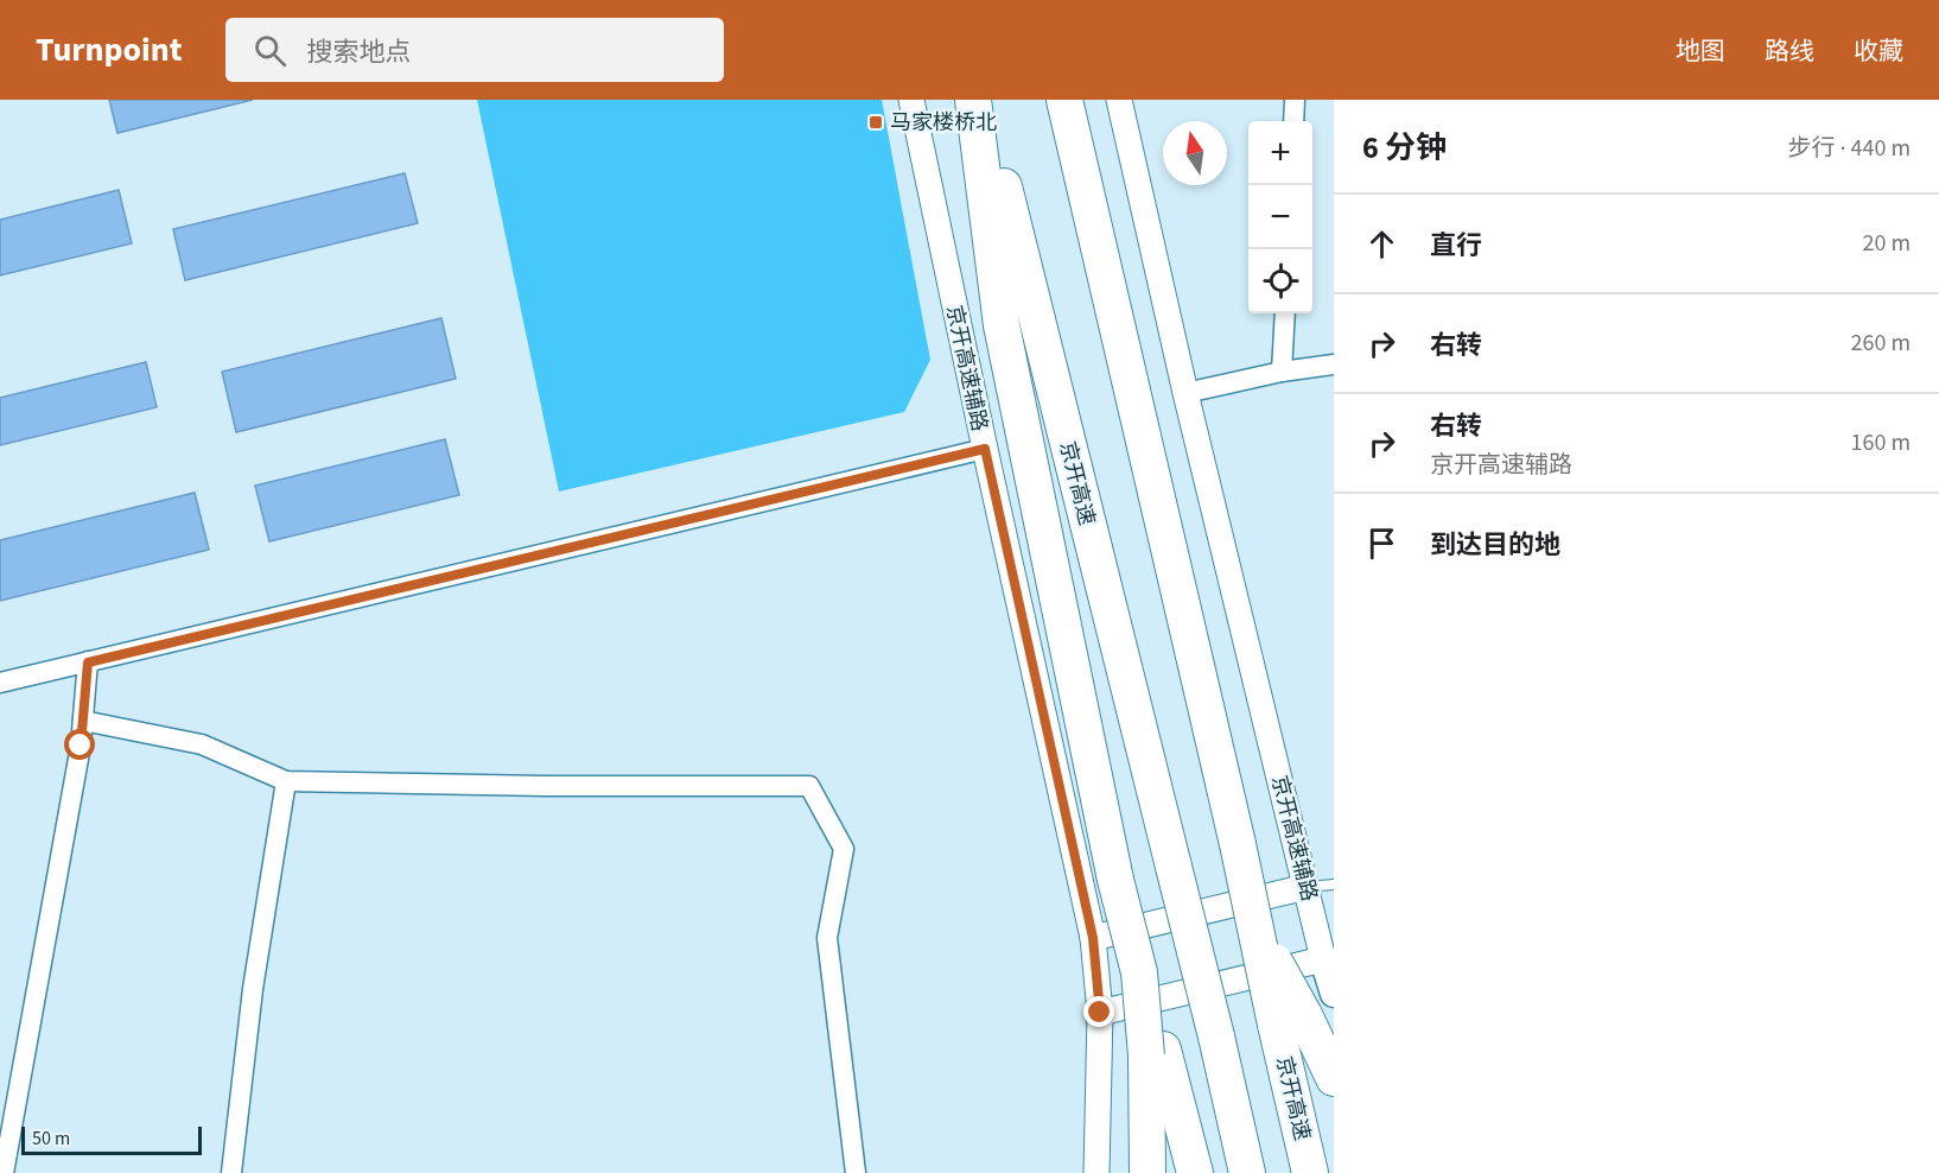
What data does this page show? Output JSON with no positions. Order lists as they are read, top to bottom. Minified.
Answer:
{"streets":{"highway":["京开高速"],"main road":["京开高速辅路"]},"places":{"transit":["马家楼桥北"]},"scale_bar":"50 m","north":"top","page":{"header":"Turnpoint","search":"搜索地点","nav":["地图","路线","收藏"],"heading":["6 分钟","步行 · 440 m"],"map_buttons":["+","−"],"list":[["直行","20 m"],["右转","260 m"],["右转","京开高速辅路","160 m"],"到达目的地"],"scale":"50 m"}}
